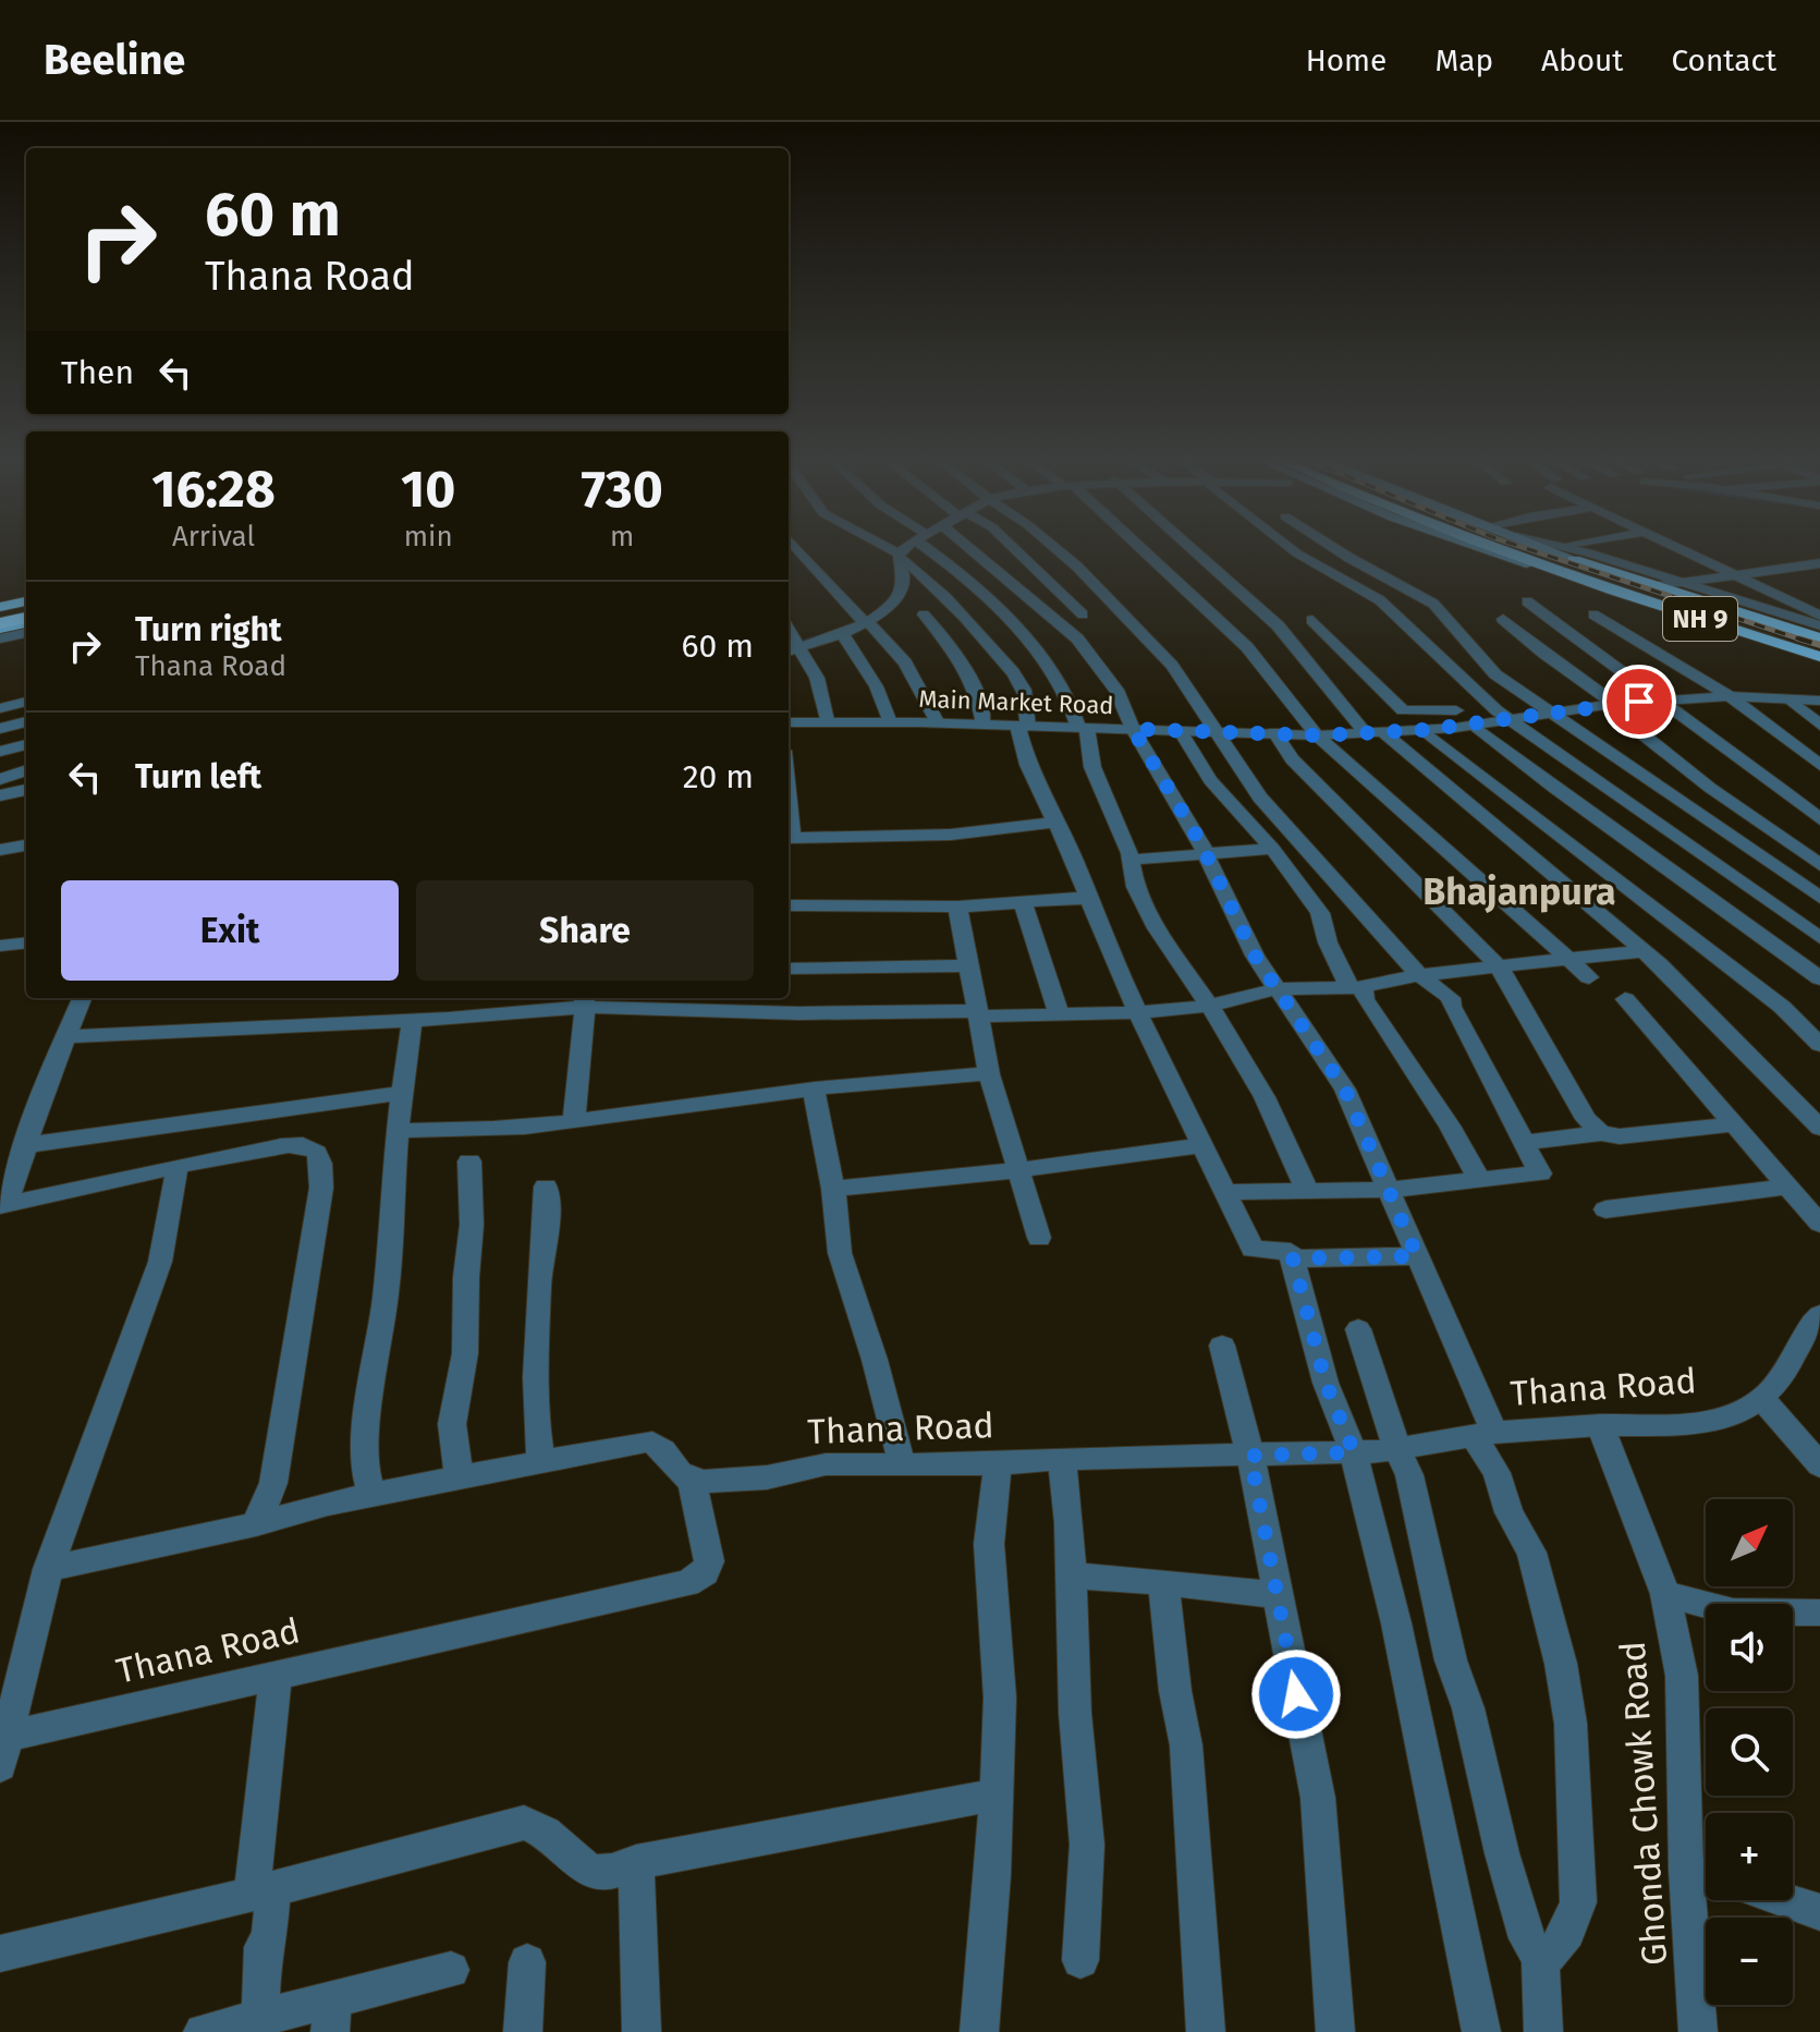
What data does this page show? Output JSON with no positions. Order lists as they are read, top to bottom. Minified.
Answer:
{"streets":{"highway":["NH 9"],"street":["Main Market Road","Thana Road","Ghonda Chowk Road"]},"crossings":[["Thana Road","Ghonda Chowk Road"]],"districts":["Bhajanpura"],"north":"top right","page":{"header":"Beeline","nav":["Home","Map","About","Contact"],"turn":["60 m","Thana Road"],"then":"Then","eta":["16:28","Arrival","10","min","730","m"],"list":[{"name":"Turn right","note":"Thana Road","value":"60 m"},{"name":"Turn left","value":"20 m"}],"buttons":["Exit","Share"],"map_buttons":["+","−"]}}
